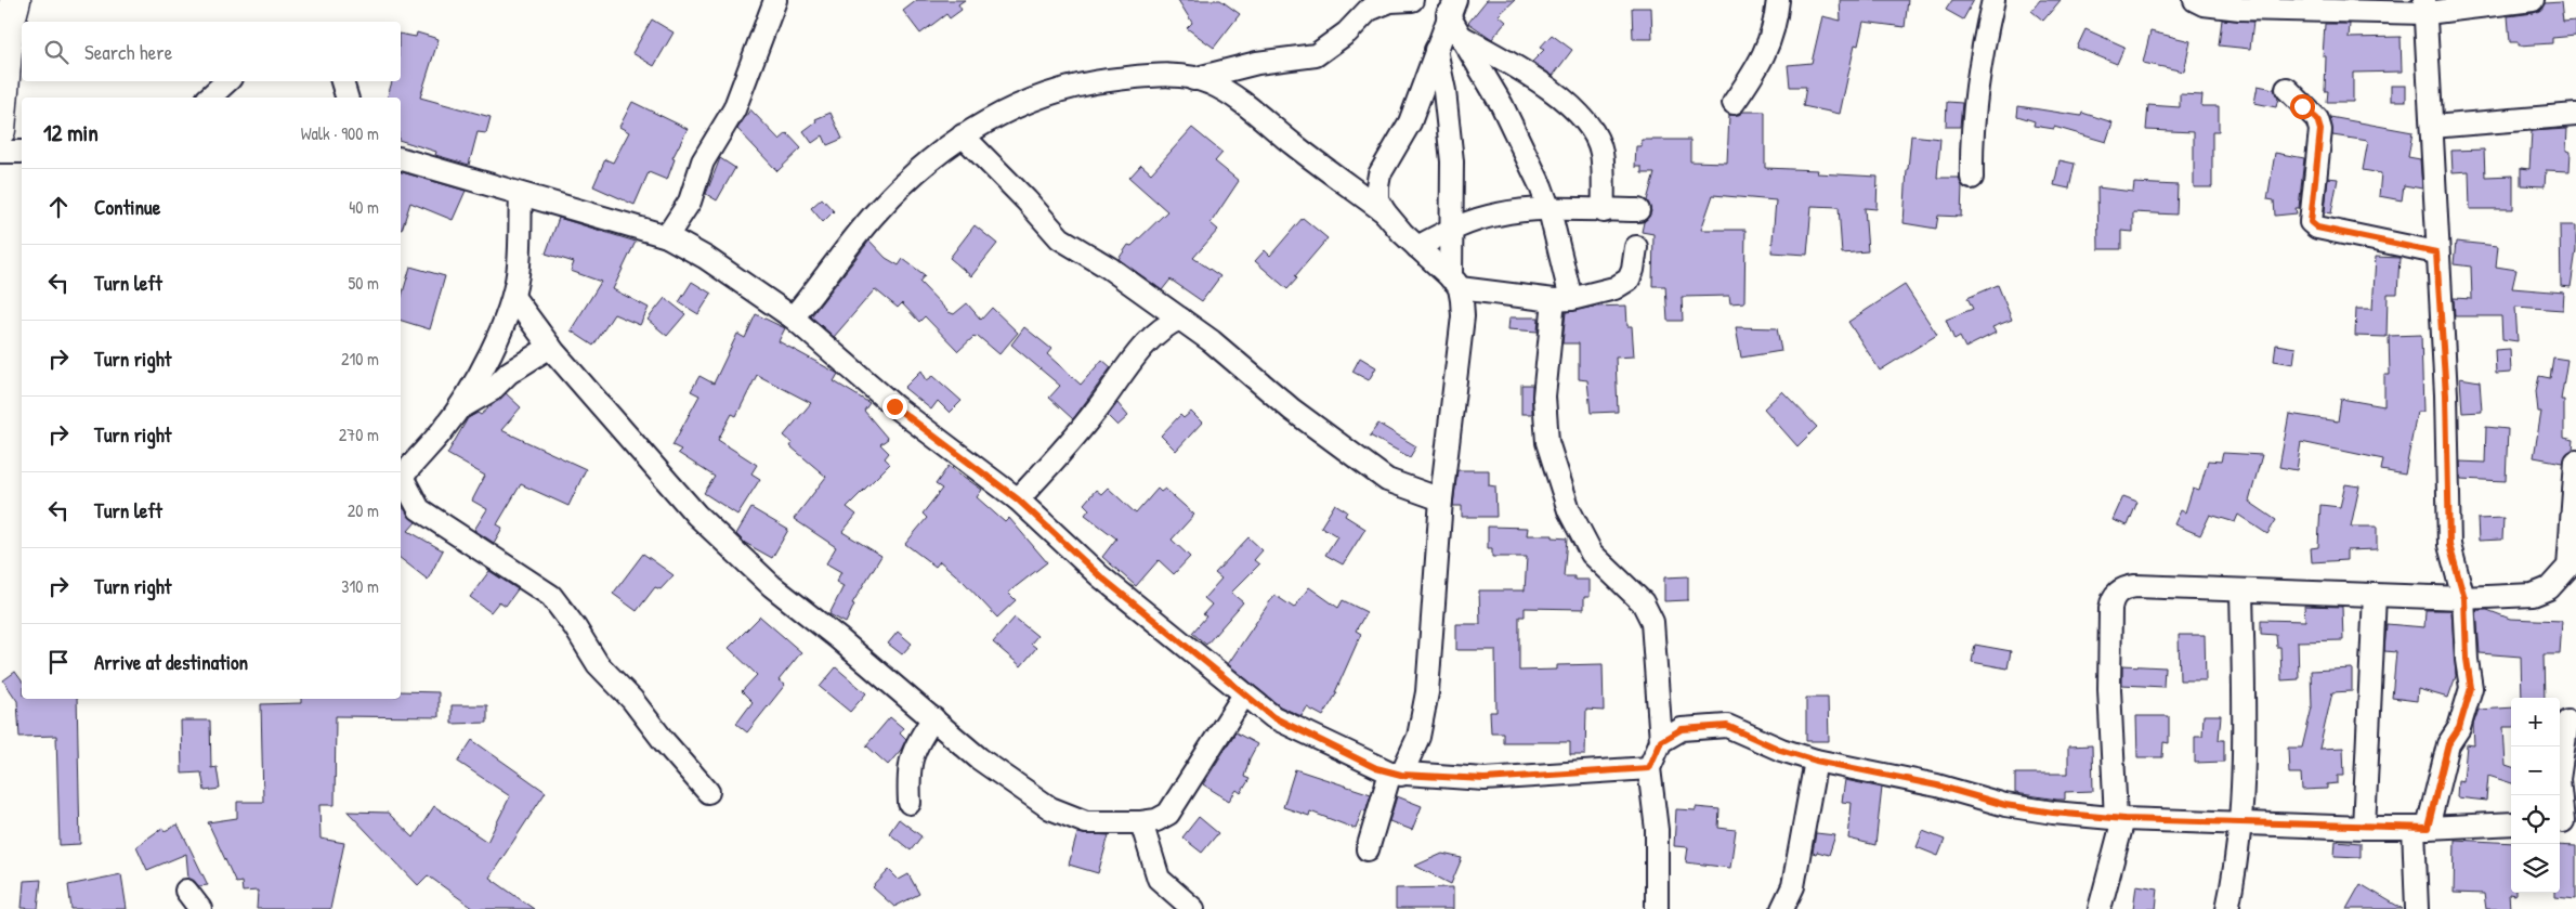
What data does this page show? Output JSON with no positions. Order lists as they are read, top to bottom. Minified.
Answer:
{"page":{"search":"Search here","heading":["12 min","Walk · 900 m"],"list":[["Continue","40 m"],["Turn left","50 m"],["Turn right","210 m"],["Turn right","270 m"],["Turn left","20 m"],["Turn right","310 m"],"Arrive at destination"],"map_buttons":["+","−"]}}
